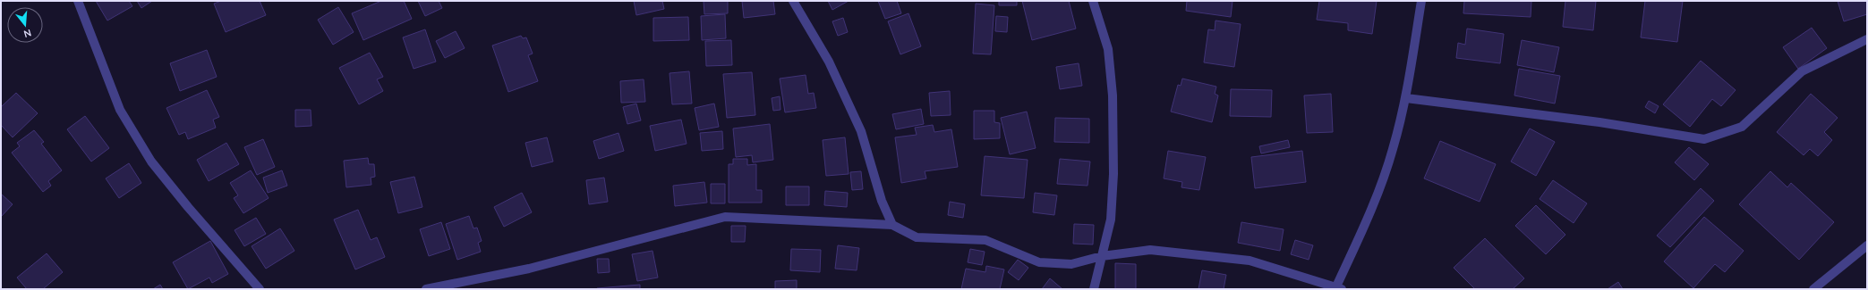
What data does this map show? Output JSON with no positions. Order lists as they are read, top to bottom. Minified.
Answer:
{"north":"bottom"}
